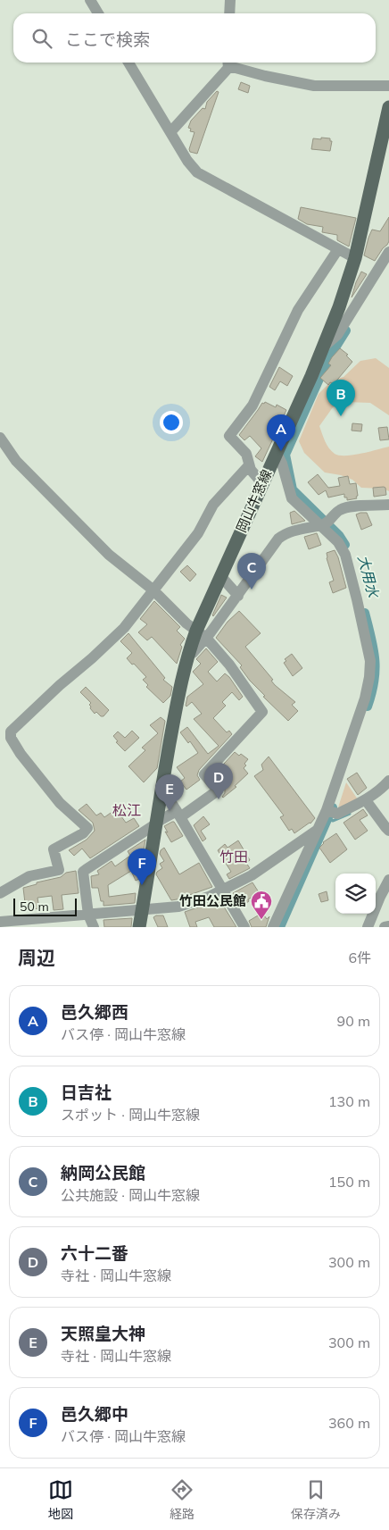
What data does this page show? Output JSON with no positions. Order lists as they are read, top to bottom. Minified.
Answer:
{"streets":{"main road":["岡山牛窓線"]},"districts":["松江","竹田"],"water":["大用水"],"places":{"public building":["竹田公民館"]},"scale_bar":"50 m","page":{"search":"ここで検索","pins":["B","A","C","D","E","F"],"scale":"50 m","heading":["周辺","6件"],"list":[{"mark":"A","name":"邑久郷西","note":"バス停 · 岡山牛窓線","value":"90 m"},{"mark":"B","name":"日吉社","note":"スポット · 岡山牛窓線","value":"130 m"},{"mark":"C","name":"納岡公民館","note":"公共施設 · 岡山牛窓線","value":"150 m"},{"mark":"D","name":"六十二番","note":"寺社 · 岡山牛窓線","value":"300 m"},{"mark":"E","name":"天照皇大神","note":"寺社 · 岡山牛窓線","value":"300 m"},{"mark":"F","name":"邑久郷中","note":"バス停 · 岡山牛窓線","value":"360 m"}],"nav":["地図","経路","保存済み"]}}
